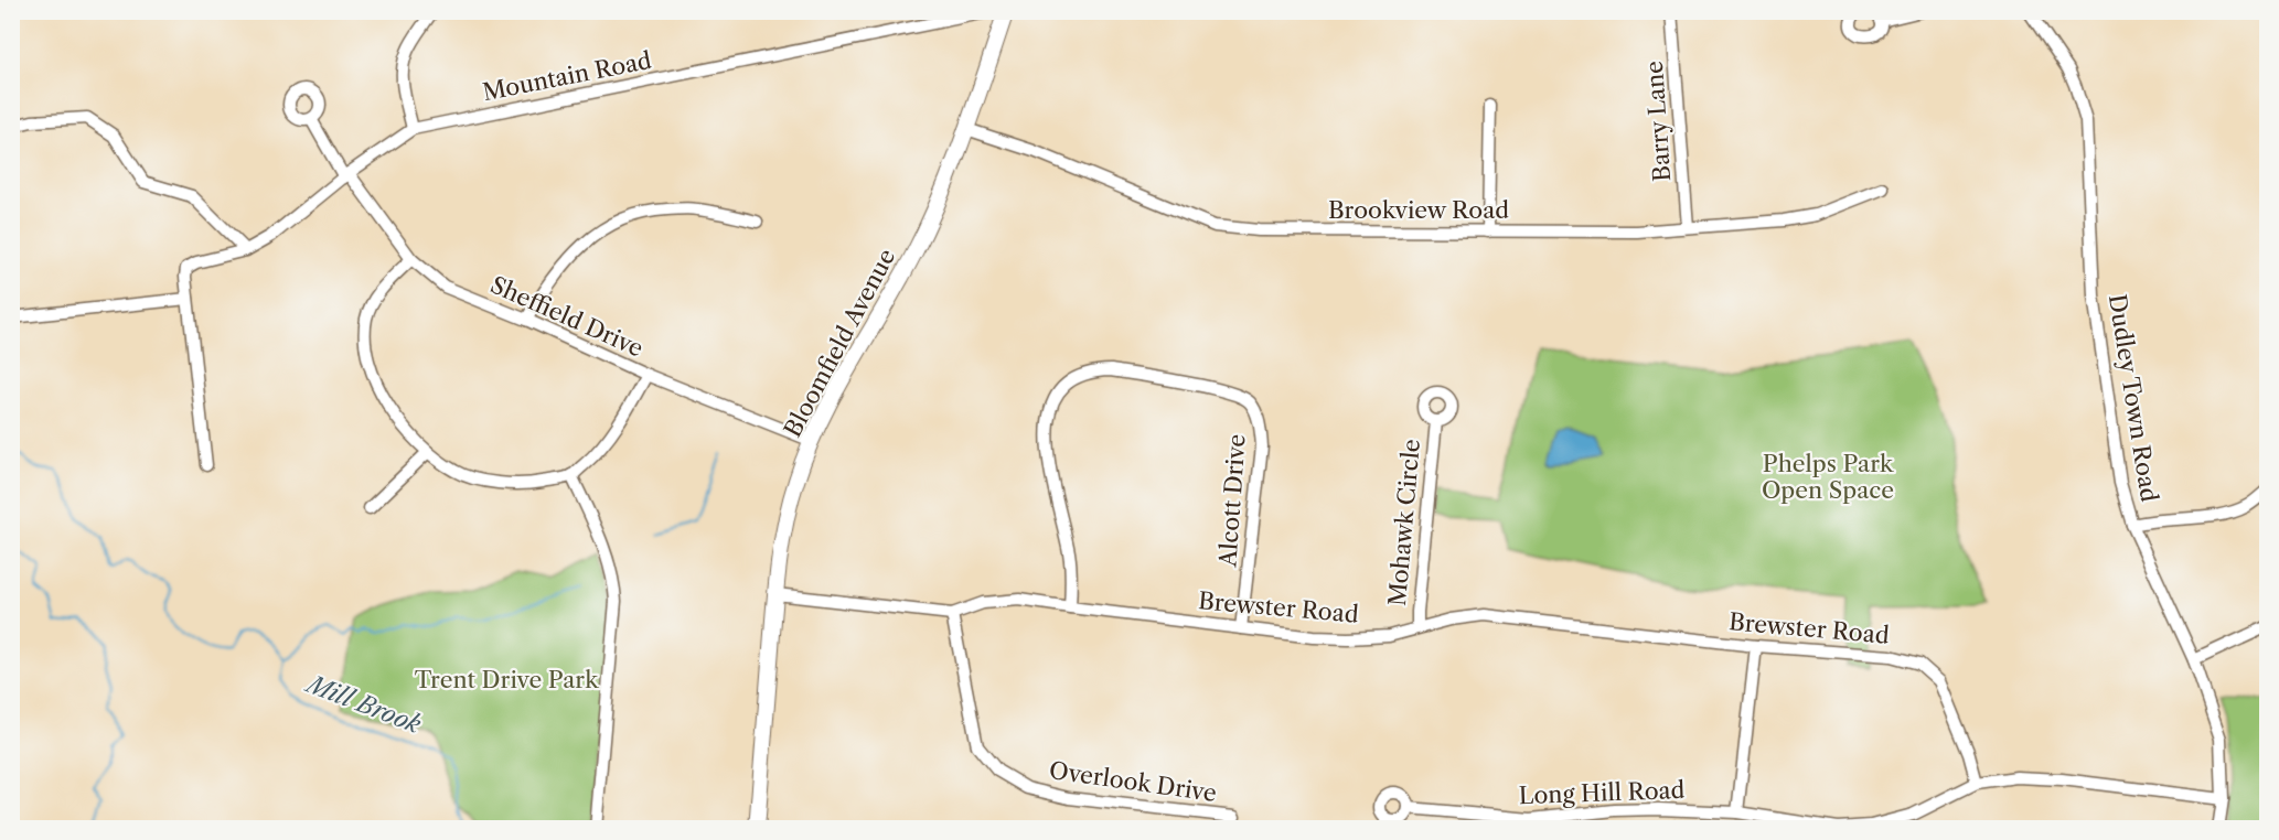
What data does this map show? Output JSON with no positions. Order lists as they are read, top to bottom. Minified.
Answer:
{"streets":{"main road":["Bloomfield Avenue"],"street":["Mountain Road","Barry Lane","Brookview Road","Sheffield Drive","Dudley Town Road","Alcott Drive","Mohawk Circle","Brewster Road","Overlook Drive","Long Hill Road"]},"crossings":[["Mountain Road","Sheffield Drive"],["Barry Lane","Brookview Road"],["Brookview Road","Bloomfield Avenue"],["Sheffield Drive","Bloomfield Avenue"],["Bloomfield Avenue","Brewster Road"],["Dudley Town Road","Long Hill Road"],["Alcott Drive","Brewster Road"],["Mohawk Circle","Brewster Road"],["Brewster Road","Overlook Drive"],["Brewster Road","Long Hill Road"]],"water":["Mill Brook"],"parks":["Phelps Park Open Space","Trent Drive Park"]}
